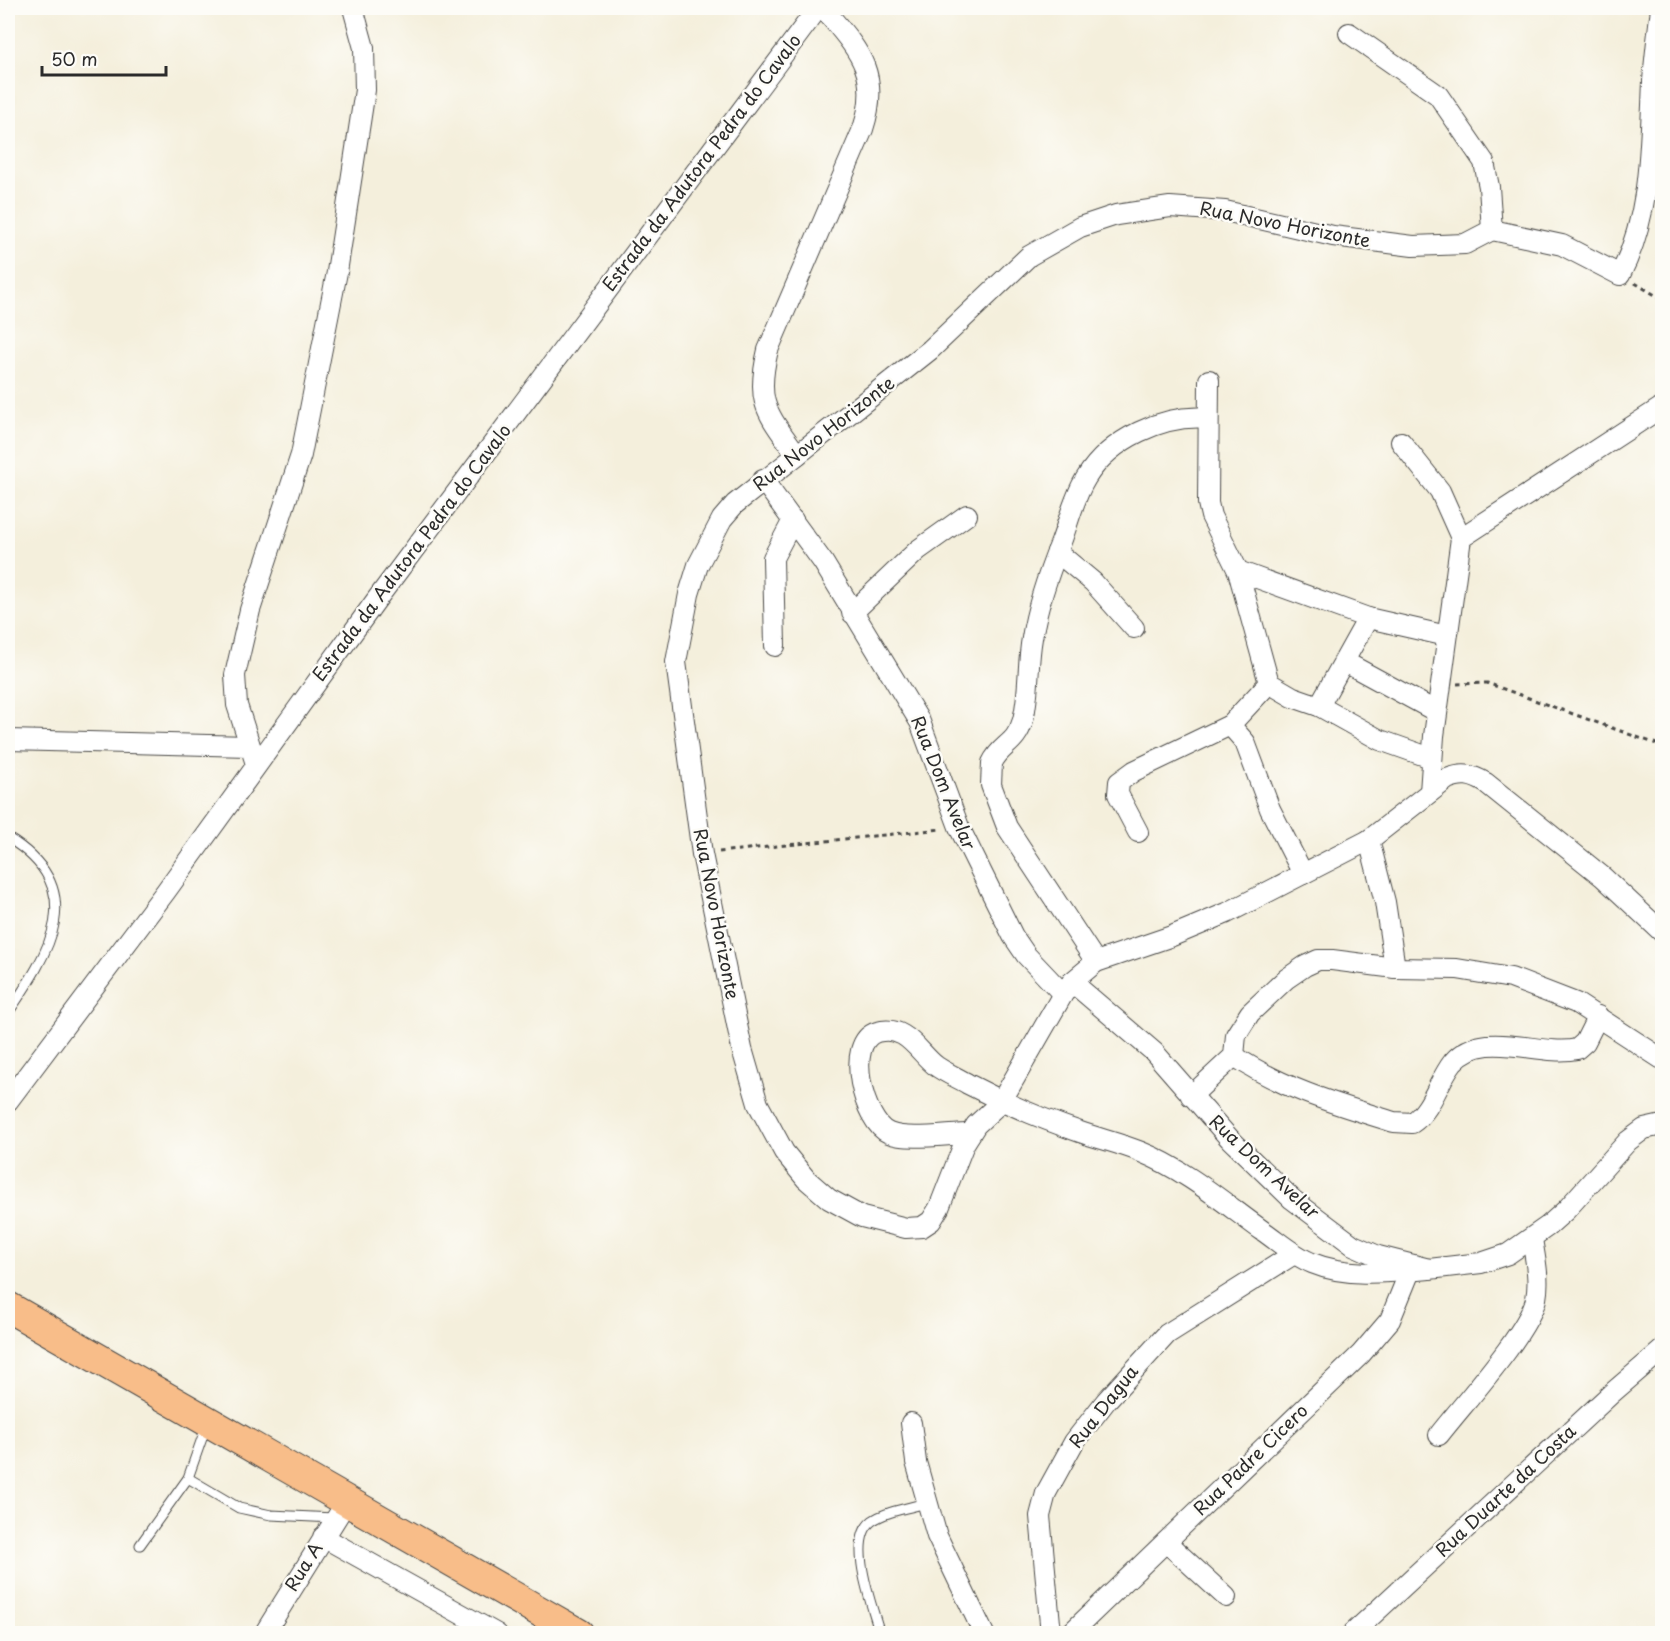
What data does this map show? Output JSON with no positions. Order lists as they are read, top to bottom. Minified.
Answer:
{"streets":{"street":["Estrada da Adutora Pedra do Cavalo","Rua Novo Horizonte","Rua Dom Avelar","Rua Dagua","Rua Padre Cicero","Rua Duarte da Costa","Rua A"]},"crossings":[["Rua Novo Horizonte","Rua Dom Avelar"],["Rua Dom Avelar","Rua Padre Cicero"]],"scale_bar":"50 m"}
